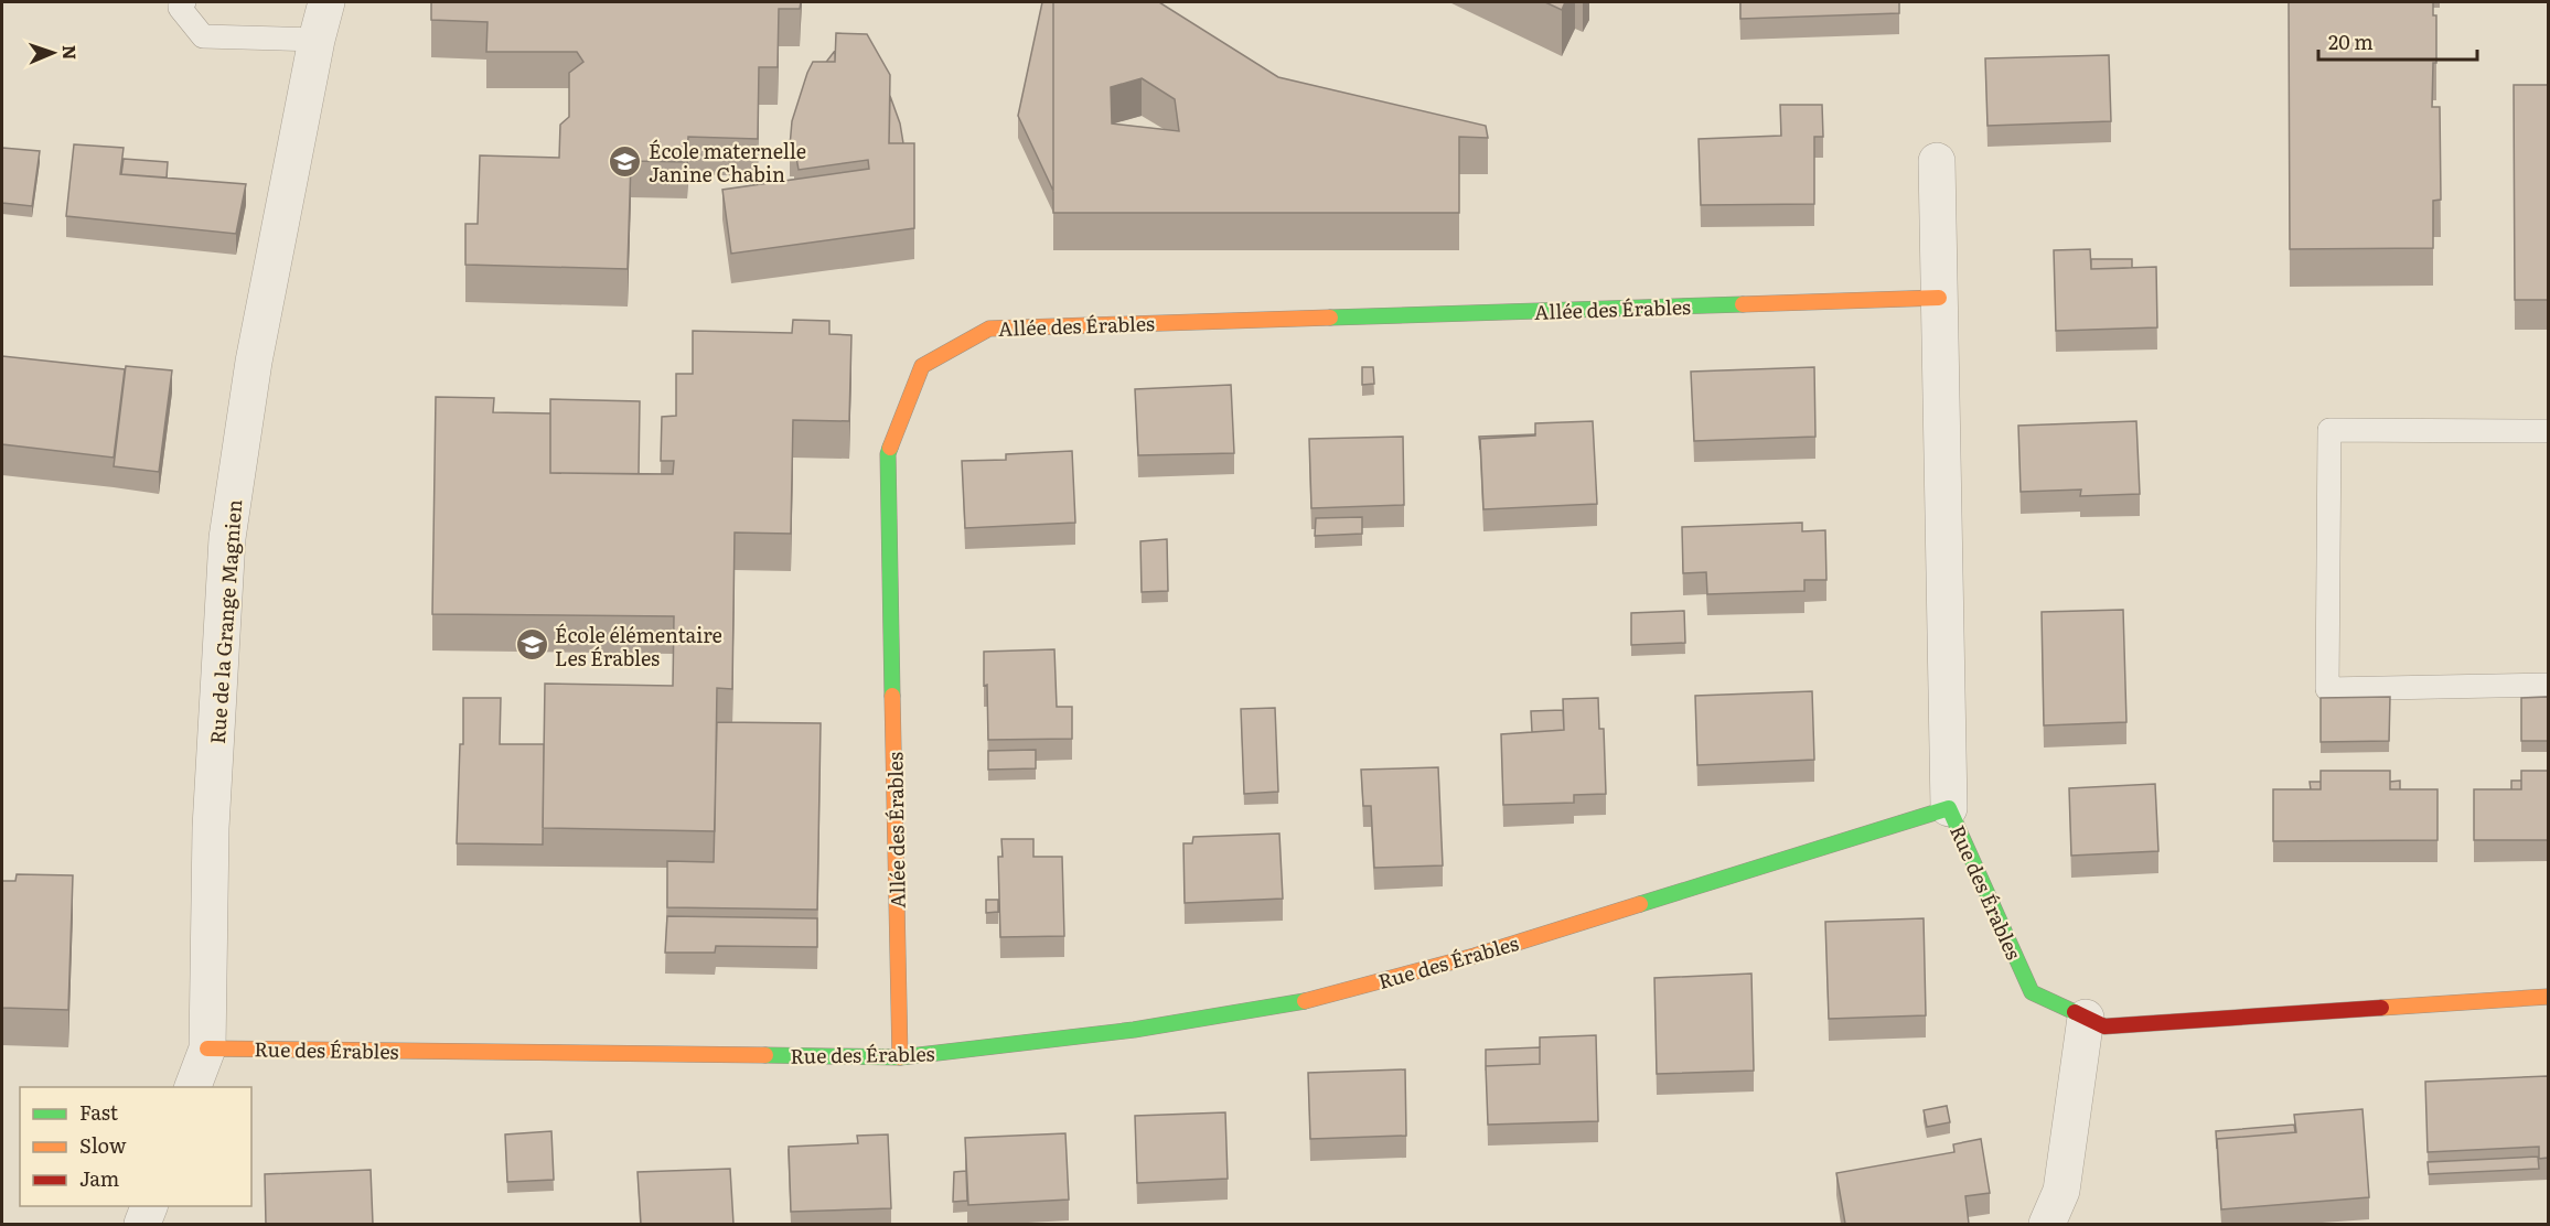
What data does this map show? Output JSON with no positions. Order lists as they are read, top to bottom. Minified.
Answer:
{"streets":{"street":["Allée des Érables","Rue de la Grange Magnien","Rue des Érables"]},"crossings":[["Allée des Érables","Rue des Érables"],["Rue de la Grange Magnien","Rue des Érables"]],"places":{"school or university":["École maternelle Janine Chabin","École élémentaire Les Érables"]},"legend":["Fast","Slow","Jam"],"scale_bar":"20 m","north":"right"}
